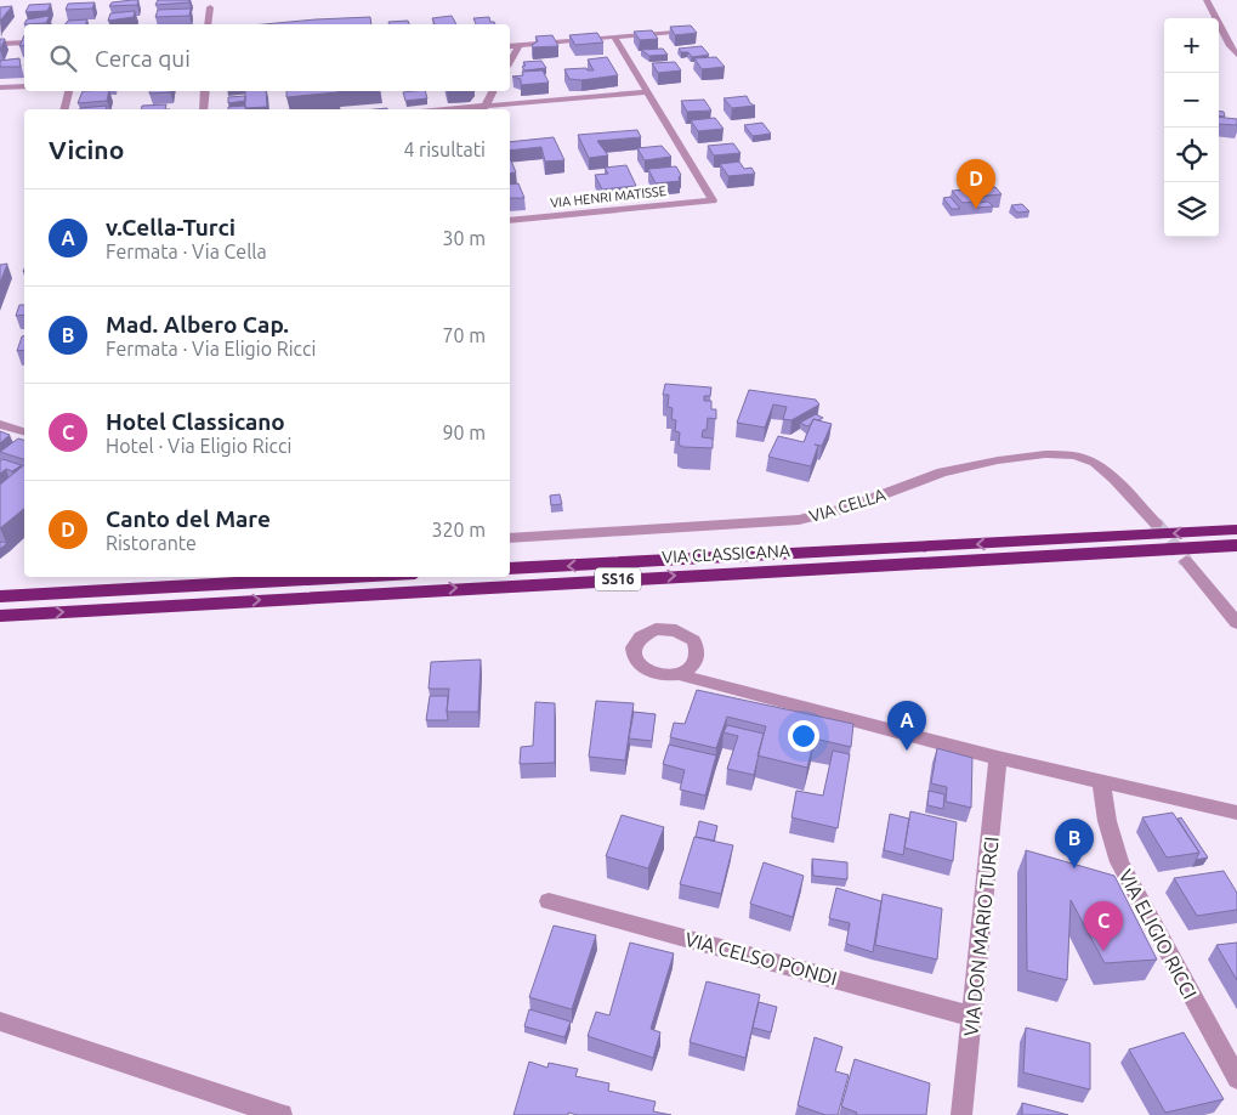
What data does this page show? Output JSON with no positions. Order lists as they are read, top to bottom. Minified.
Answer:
{"streets":{"highway":["VIA CLASSICANA","SS16"],"street":["VIA HENRI MATISSE","VIA CELLA","VIA ELIGIO RICCI","VIA DON MARIO TURCI","VIA CELSO PONDI"]},"crossings":[["VIA DON MARIO TURCI","VIA CELSO PONDI"]],"page":{"map_buttons":["+","−"],"search":"Cerca qui","heading":["Vicino","4 risultati"],"pins":["D","A","B","C"],"list":[{"mark":"A","name":"v.Cella-Turci","note":"Fermata · Via Cella","value":"30 m"},{"mark":"B","name":"Mad. Albero Cap.","note":"Fermata · Via Eligio Ricci","value":"70 m"},{"mark":"C","name":"Hotel Classicano","note":"Hotel · Via Eligio Ricci","value":"90 m"},{"mark":"D","name":"Canto del Mare","note":"Ristorante","value":"320 m"}]}}
